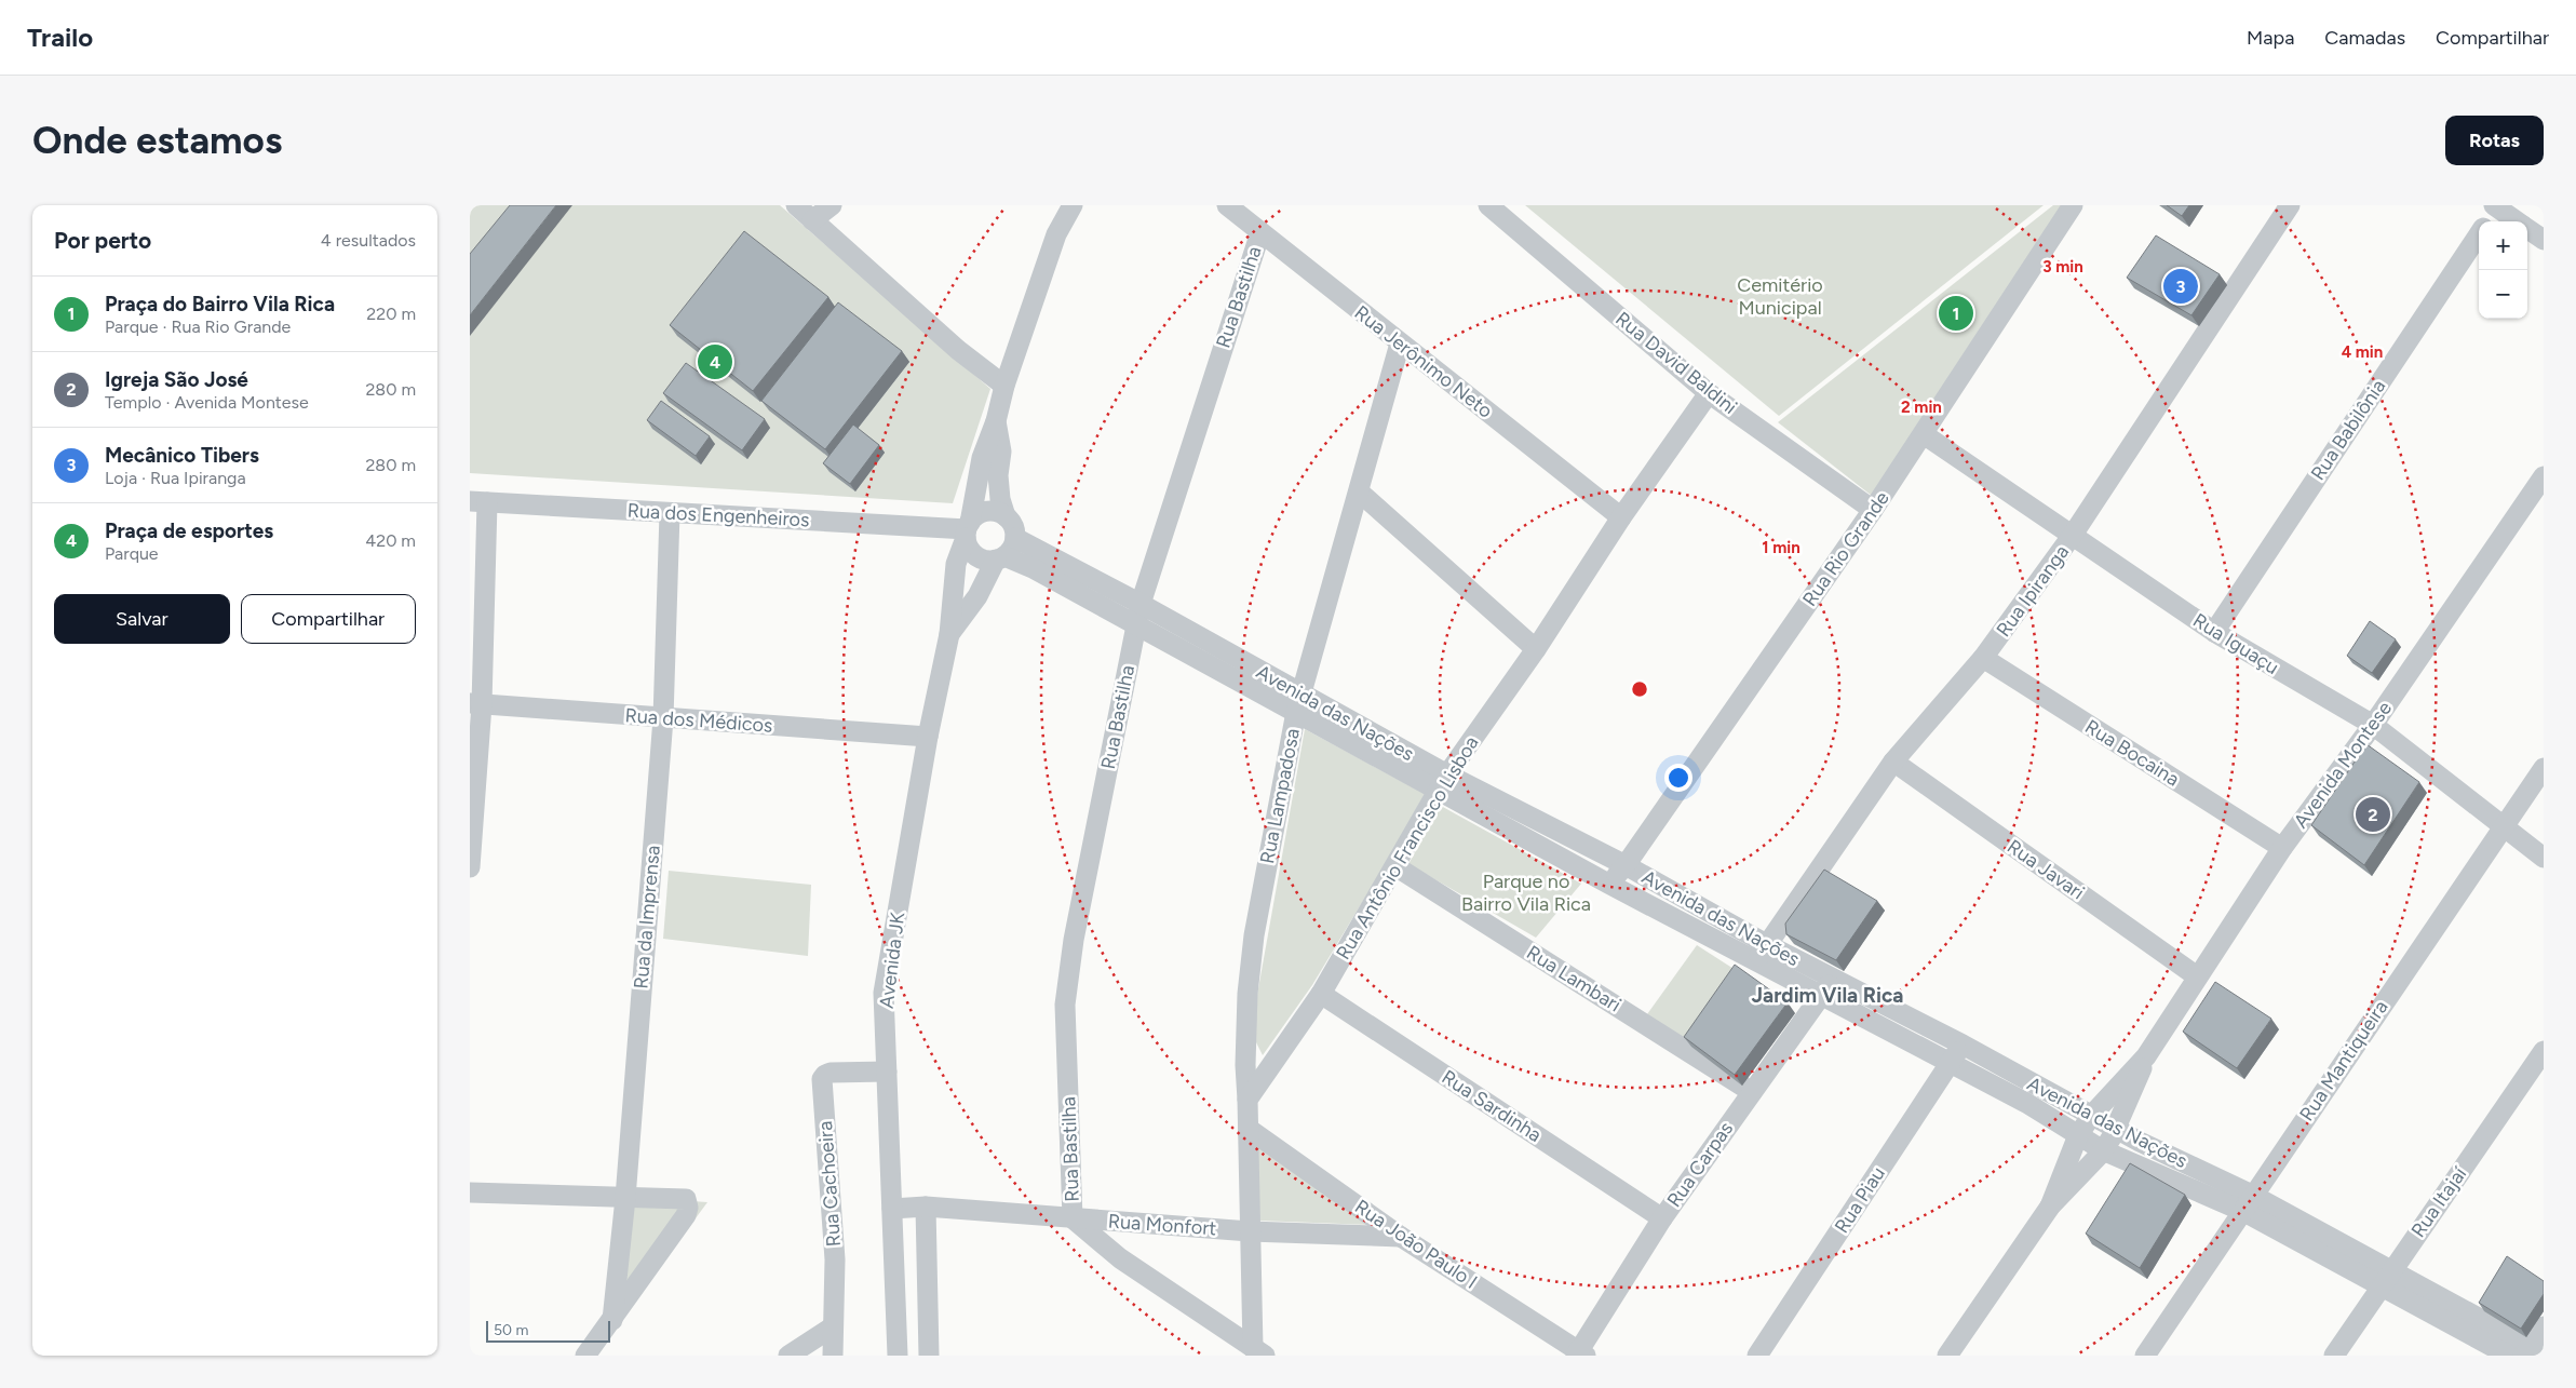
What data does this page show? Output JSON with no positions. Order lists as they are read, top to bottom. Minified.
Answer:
{"streets":{"street":["Rua Bastilha","Rua Jerônimo Neto","Rua David Baldini","Rua Babilônia","Rua dos Engenheiros","Rua Rio Grande","Rua Ipiranga","Rua Iguaçu","Avenida das Nações","Rua dos Médicos","Rua Bocaina","Avenida Montese","Rua Lampadosa","Rua Antônio Francisco Lisboa","Rua Javari","Rua da Imprensa","Avenida JK","Rua Lambari","Rua Mantiqueira","Rua Sardinha","Rua Carpas","Rua Cachoeira","Rua Piau","Rua Itajaí","Rua Monfort","Rua João Paulo I"]},"crossings":[["Rua Bastilha","Rua Jerônimo Neto"],["Rua Bastilha","Avenida das Nações"],["Rua Bastilha","Rua Monfort"],["Rua Jerônimo Neto","Rua Lampadosa"],["Rua Jerônimo Neto","Rua Antônio Francisco Lisboa"],["Rua David Baldini","Rua Rio Grande"],["Rua David Baldini","Rua Antônio Francisco Lisboa"],["Rua Babilônia","Rua Iguaçu"],["Rua dos Engenheiros","Avenida das Nações"],["Rua dos Engenheiros","Rua da Imprensa"],["Rua dos Engenheiros","Avenida JK"],["Rua Rio Grande","Rua Iguaçu"],["Rua Rio Grande","Avenida das Nações"],["Rua Ipiranga","Rua Iguaçu"],["Rua Ipiranga","Avenida das Nações"],["Rua Ipiranga","Rua Bocaina"],["Rua Ipiranga","Rua Javari"],["Rua Iguaçu","Avenida Montese"],["Rua Iguaçu","Rua Mantiqueira"],["Avenida das Nações","Avenida Montese"],["Avenida das Nações","Rua Lampadosa"],["Avenida das Nações","Rua Antônio Francisco Lisboa"],["Avenida das Nações","Avenida JK"],["Avenida das Nações","Rua Mantiqueira"],["Avenida das Nações","Rua Carpas"],["Avenida das Nações","Rua Piau"],["Avenida das Nações","Rua Itajaí"],["Rua dos Médicos","Rua da Imprensa"],["Rua dos Médicos","Avenida JK"],["Rua Bocaina","Avenida Montese"],["Avenida Montese","Rua Javari"],["Rua Lampadosa","Rua Antônio Francisco Lisboa"],["Rua Antônio Francisco Lisboa","Rua Lambari"],["Rua Antônio Francisco Lisboa","Rua Sardinha"],["Avenida JK","Rua Cachoeira"],["Avenida JK","Rua Monfort"],["Rua Lambari","Rua Carpas"],["Rua Sardinha","Rua Carpas"],["Rua Carpas","Rua João Paulo I"],["Rua Monfort","Rua João Paulo I"]],"districts":["Jardim Vila Rica"],"parks":["Cemitério Municipal","Parque no Bairro Vila Rica"],"scale_bar":"50 m","page":{"header":"Trailo","nav":["Mapa","Camadas","Compartilhar"],"buttons":["Rotas",["Salvar","Compartilhar"]],"title":"Onde estamos","heading":["Por perto","4 resultados"],"map_buttons":["+","−"],"pins":["3","1","4","2"],"list":[{"mark":"1","name":"Praça do Bairro Vila Rica","note":"Parque · Rua Rio Grande","value":"220 m"},{"mark":"2","name":"Igreja São José","note":"Templo · Avenida Montese","value":"280 m"},{"mark":"3","name":"Mecânico Tibers","note":"Loja · Rua Ipiranga","value":"280 m"},{"mark":"4","name":"Praça de esportes","note":"Parque","value":"420 m"}],"scale":"50 m"},"rings":["3 min","4 min","2 min","1 min"]}
